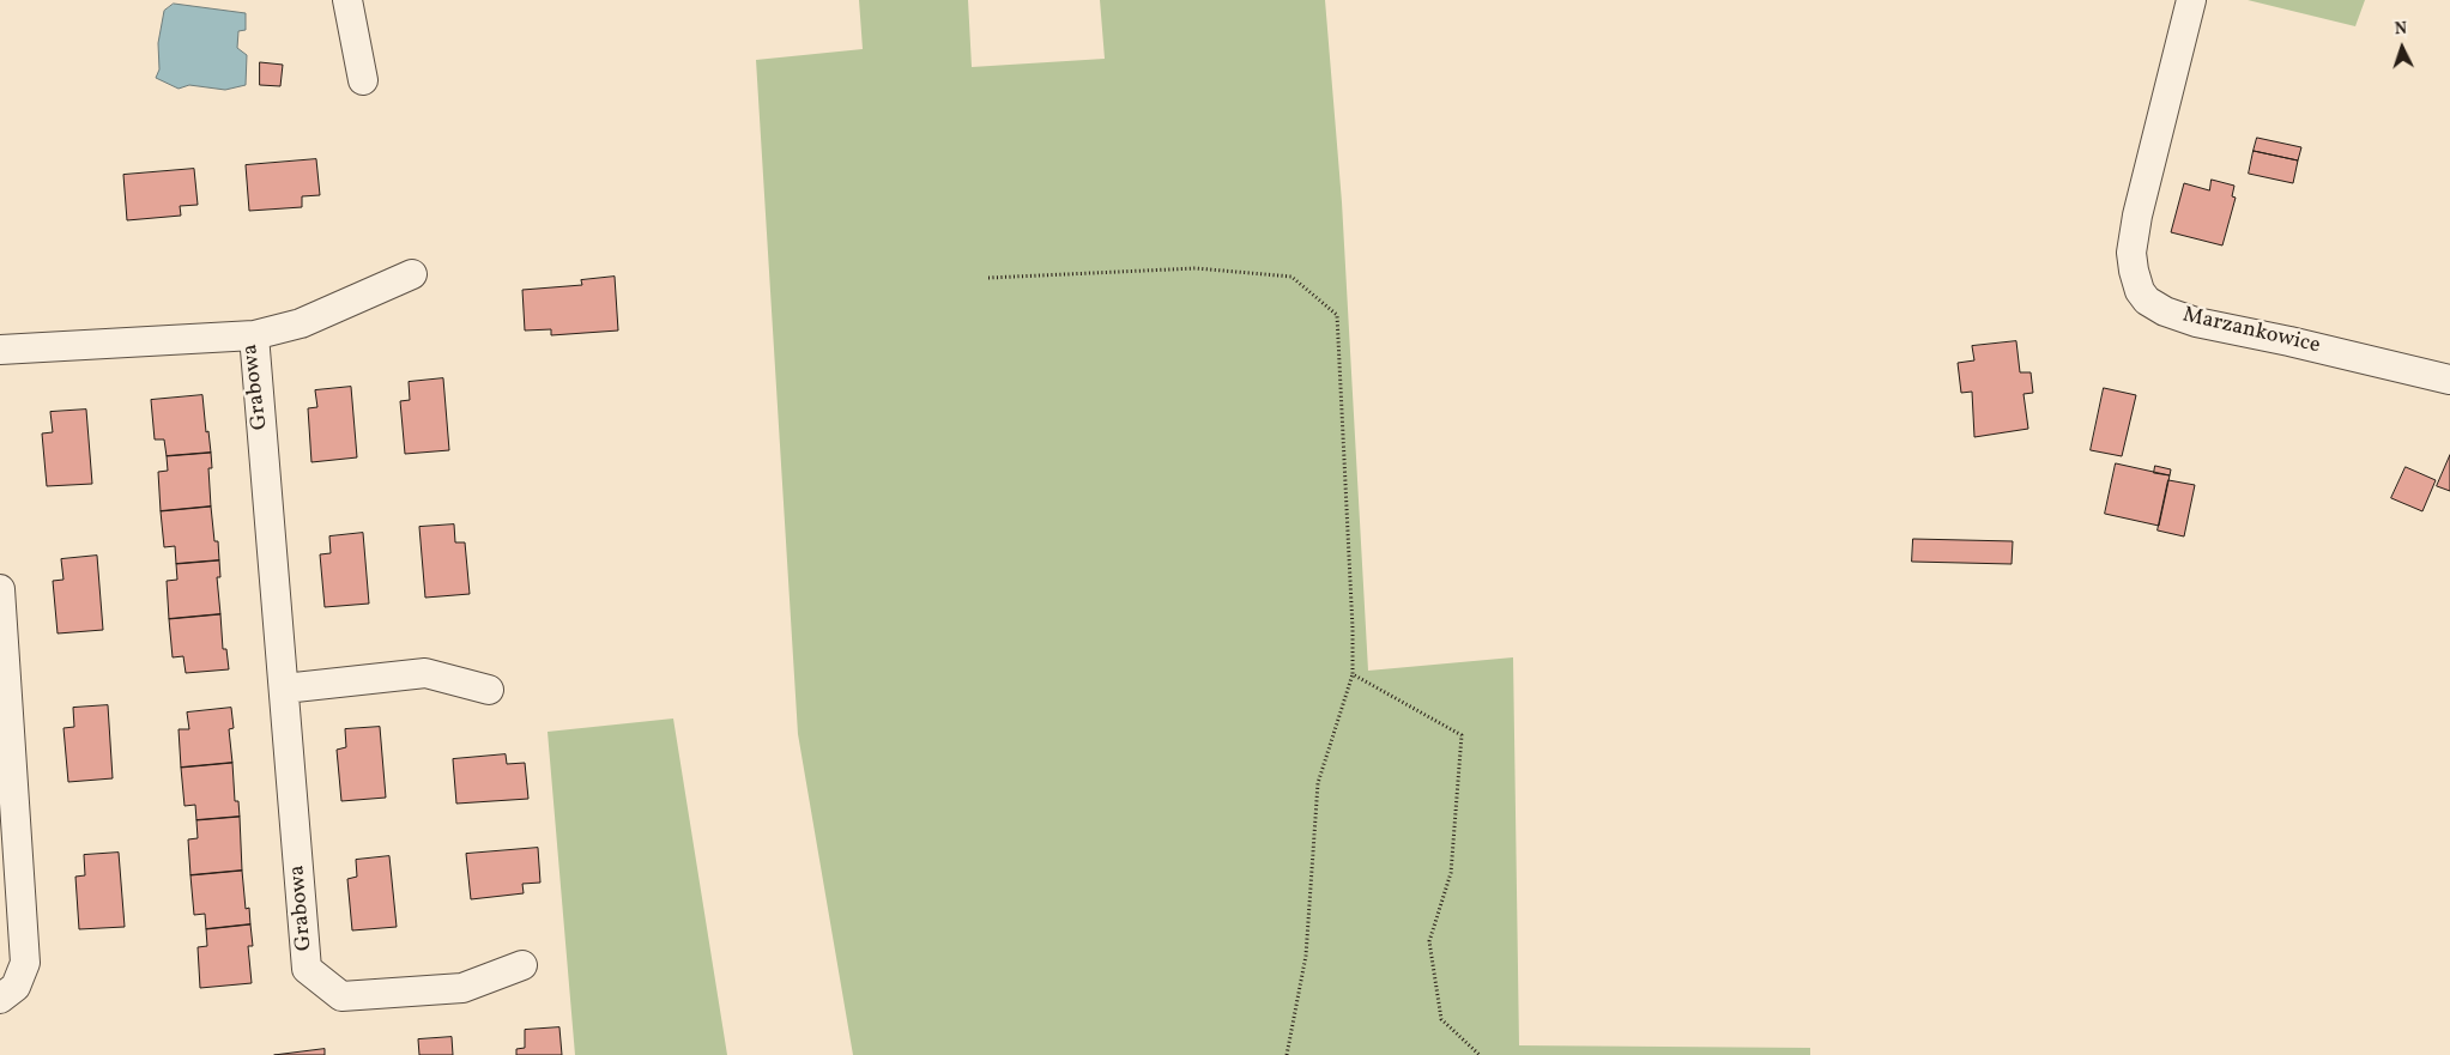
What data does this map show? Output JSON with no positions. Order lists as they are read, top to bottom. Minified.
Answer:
{"streets":{"street":["Marzankowice","Grabowa"]},"north":"top"}
